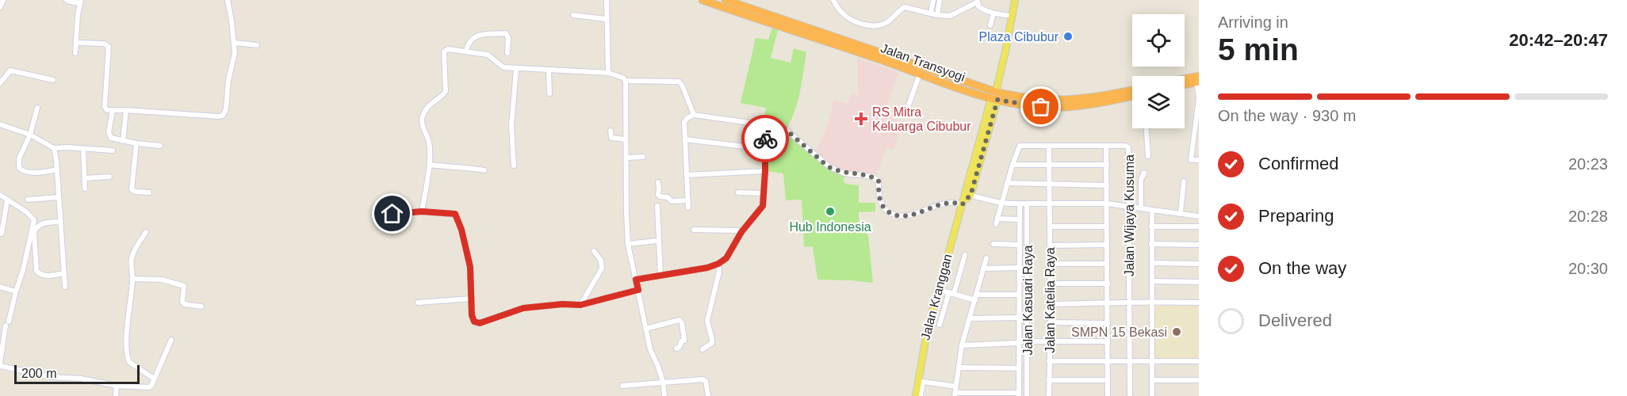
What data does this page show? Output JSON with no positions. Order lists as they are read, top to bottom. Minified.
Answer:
{"streets":{"highway":["Jalan Transyogi"],"main road":["Jalan Kranggan"],"street":["Jalan Wijaya Kusuma","Jalan Kasuari Raya","Jalan Katelia Raya"]},"crossings":[["Jalan Transyogi","Jalan Kranggan"],["Jalan Wijaya Kusuma","Jalan Katelia Raya"]],"places":{"other":["Plaza Cibubur","Hub Indonesia","SMPN 15 Bekasi"],"health":["RS Mitra Keluarga Cibubur"]},"scale_bar":"200 m","page":{"heading":["5 min","Arriving in","20:42–20:47"],"bar":"On the way · 930 m","list":[["Confirmed","20:23"],["Preparing","20:28"],["On the way","20:30"],"Delivered"],"scale":"200 m"}}
